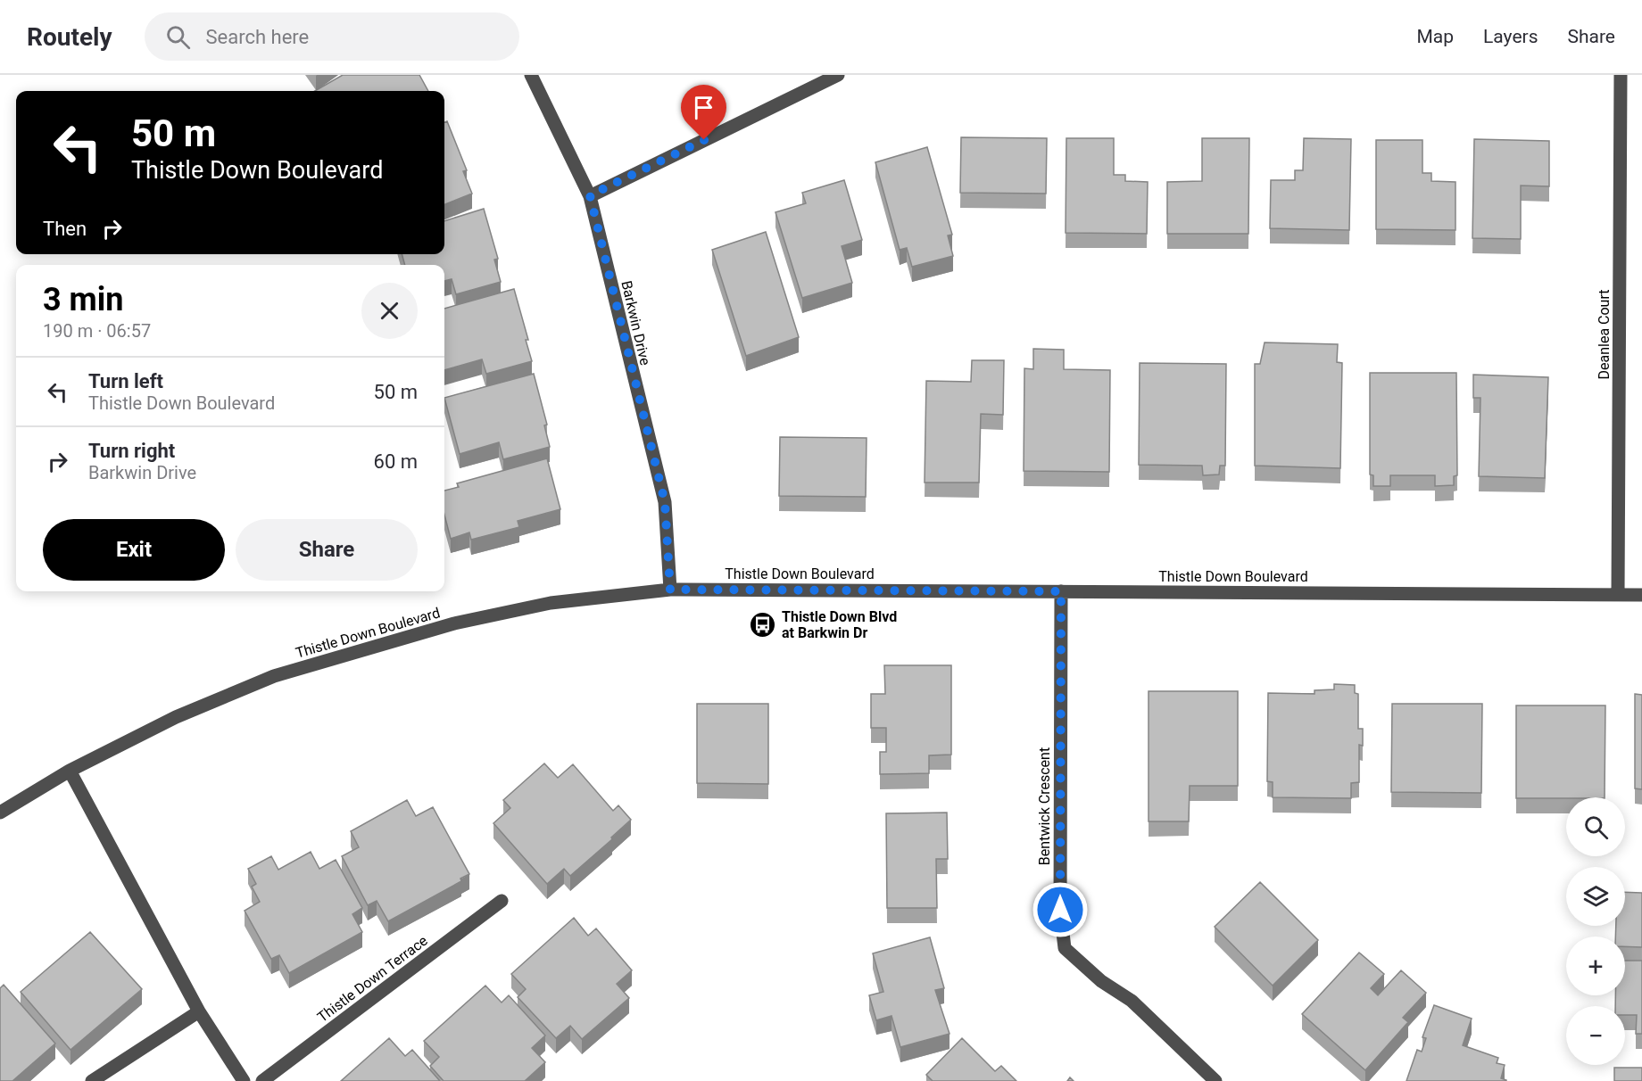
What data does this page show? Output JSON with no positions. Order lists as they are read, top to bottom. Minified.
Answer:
{"streets":{"street":["Barkwin Drive","Deanlea Court","Thistle Down Boulevard","Bentwick Crescent","Thistle Down Terrace"]},"crossings":[["Barkwin Drive","Thistle Down Boulevard"],["Deanlea Court","Thistle Down Boulevard"],["Thistle Down Boulevard","Bentwick Crescent"]],"places":{"bus stop":["Thistle Down Blvd at Barkwin Dr"]},"page":{"header":"Routely","search":"Search here","nav":["Map","Layers","Share"],"turn":["50 m","Thistle Down Boulevard"],"then":"Then","heading":["3 min","190 m · 06:57"],"list":[{"name":"Turn left","note":"Thistle Down Boulevard","value":"50 m"},{"name":"Turn right","note":"Barkwin Drive","value":"60 m"}],"buttons":["Exit","Share"],"map_buttons":["+","−"]}}
